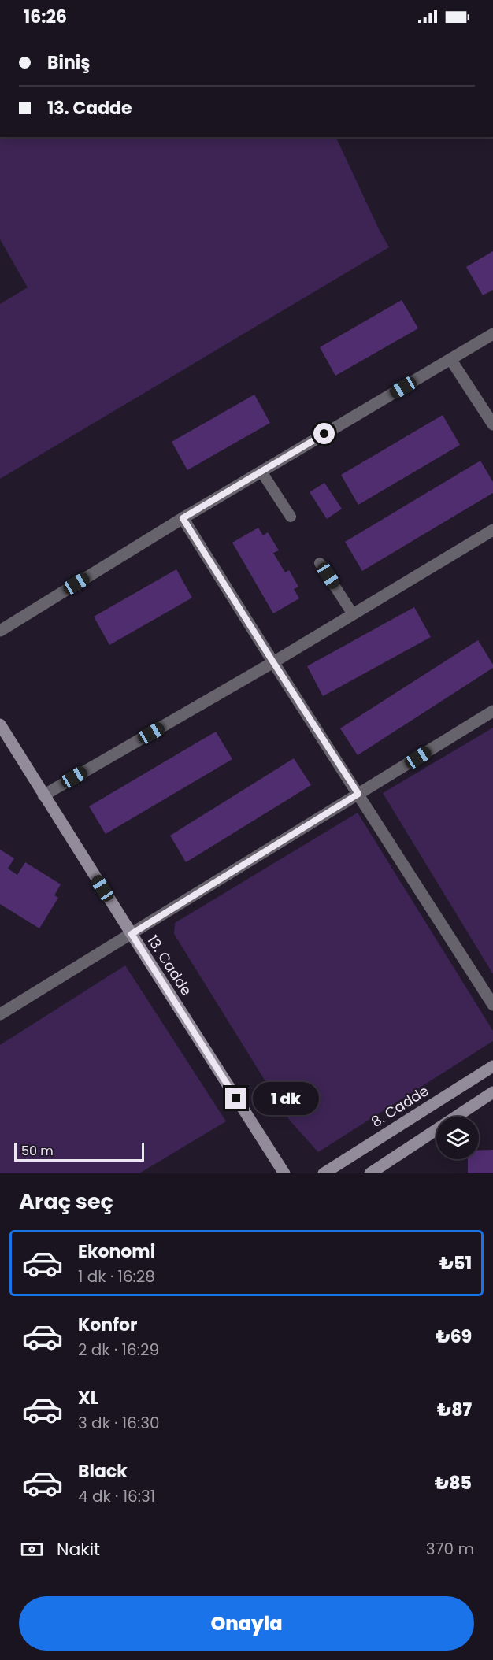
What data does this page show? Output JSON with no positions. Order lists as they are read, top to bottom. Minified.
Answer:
{"streets":{"street":["13. Cadde","8. Cadde"]},"scale_bar":"50 m","page":{"status":"16:26","banner":["Biniş","13. Cadde"],"bubble":"1 dk","scale":"50 m","heading":"Araç seç","list":[{"name":"Ekonomi","note":"1 dk · 16:28","value":"₺51"},{"name":"Konfor","note":"2 dk · 16:29","value":"₺69"},{"name":"XL","note":"3 dk · 16:30","value":"₺87"},{"name":"Black","note":"4 dk · 16:31","value":"₺85"}],"pay":["Nakit","370 m"],"buttons":"Onayla"}}
